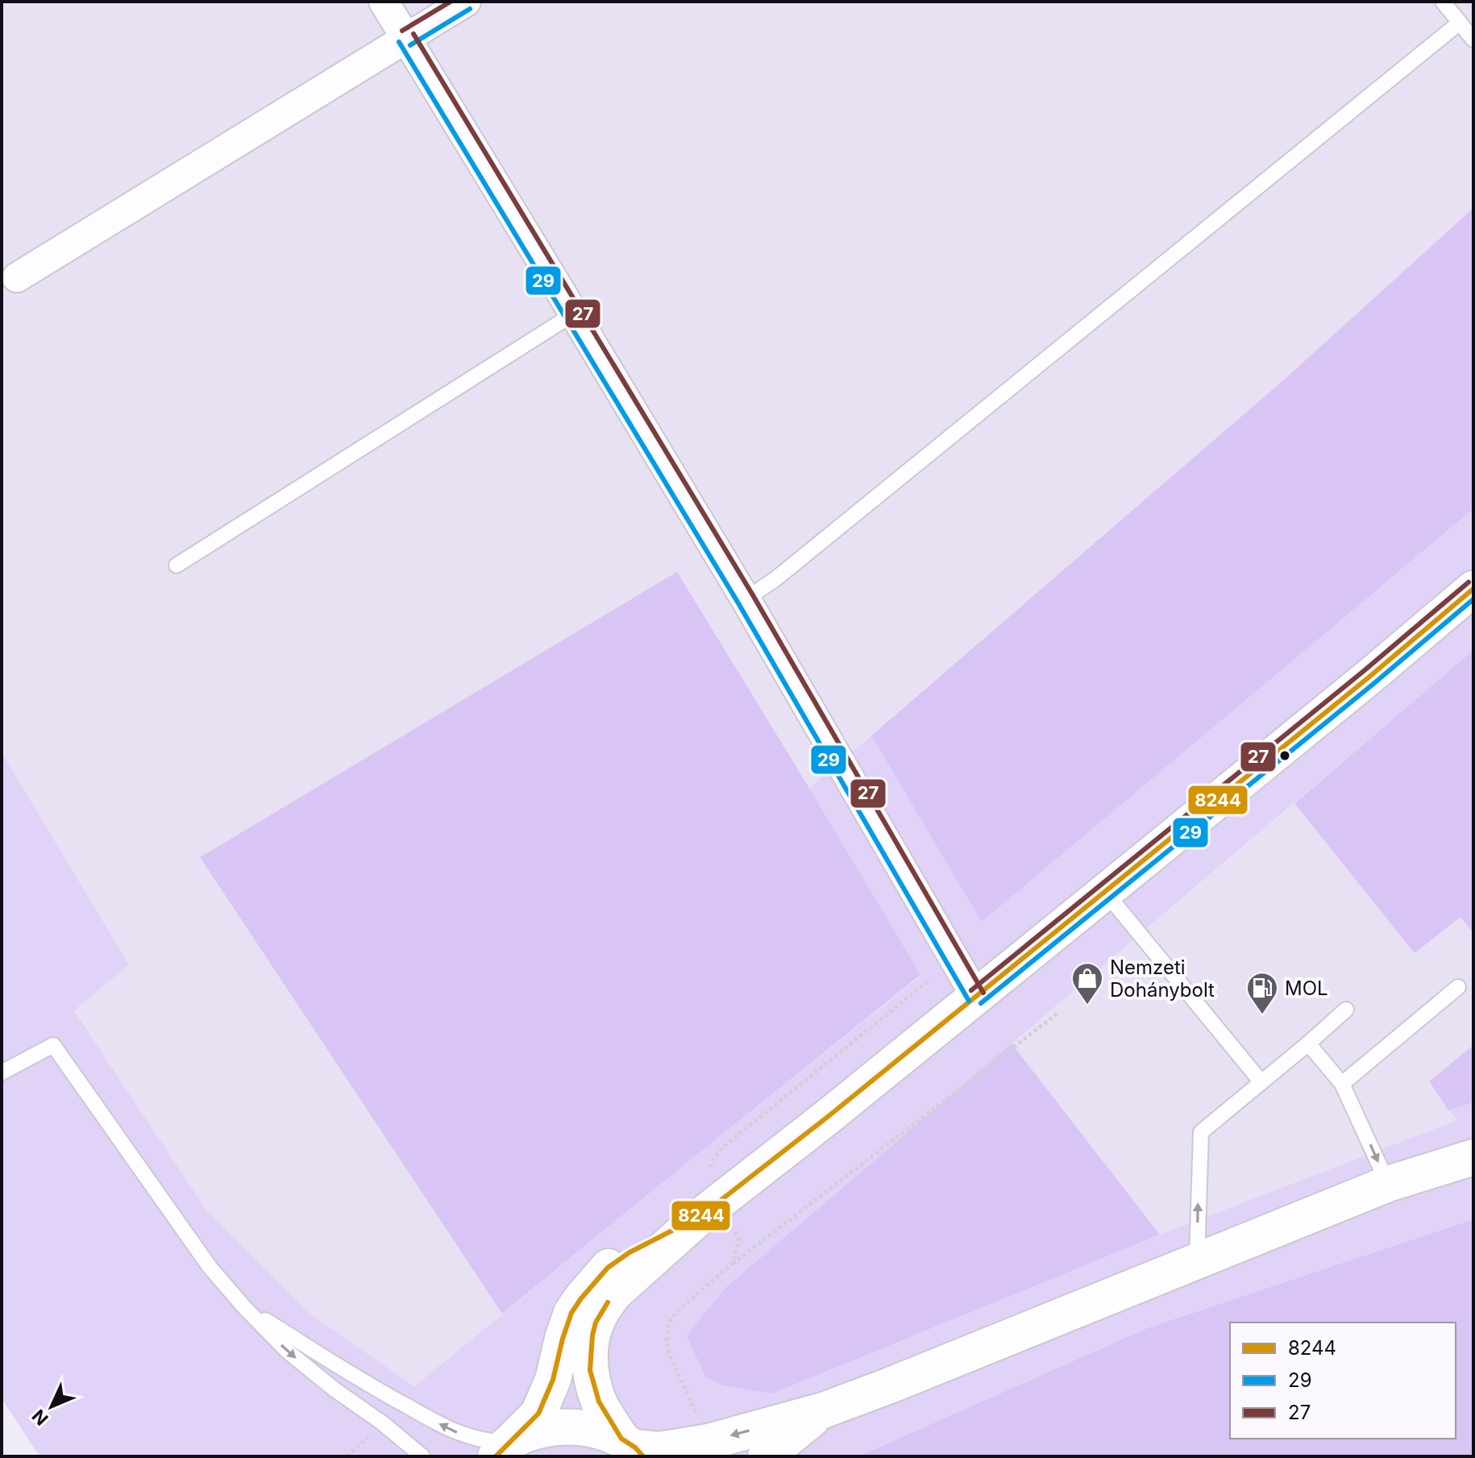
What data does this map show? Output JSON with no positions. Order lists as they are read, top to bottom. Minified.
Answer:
{"places":{"shop":["Nemzeti Dohánybolt"],"fuel station":["MOL"]},"lines":["transit line 27","transit line 29","transit line 8244"],"legend":["8244","29","27"],"north":"bottom left"}
